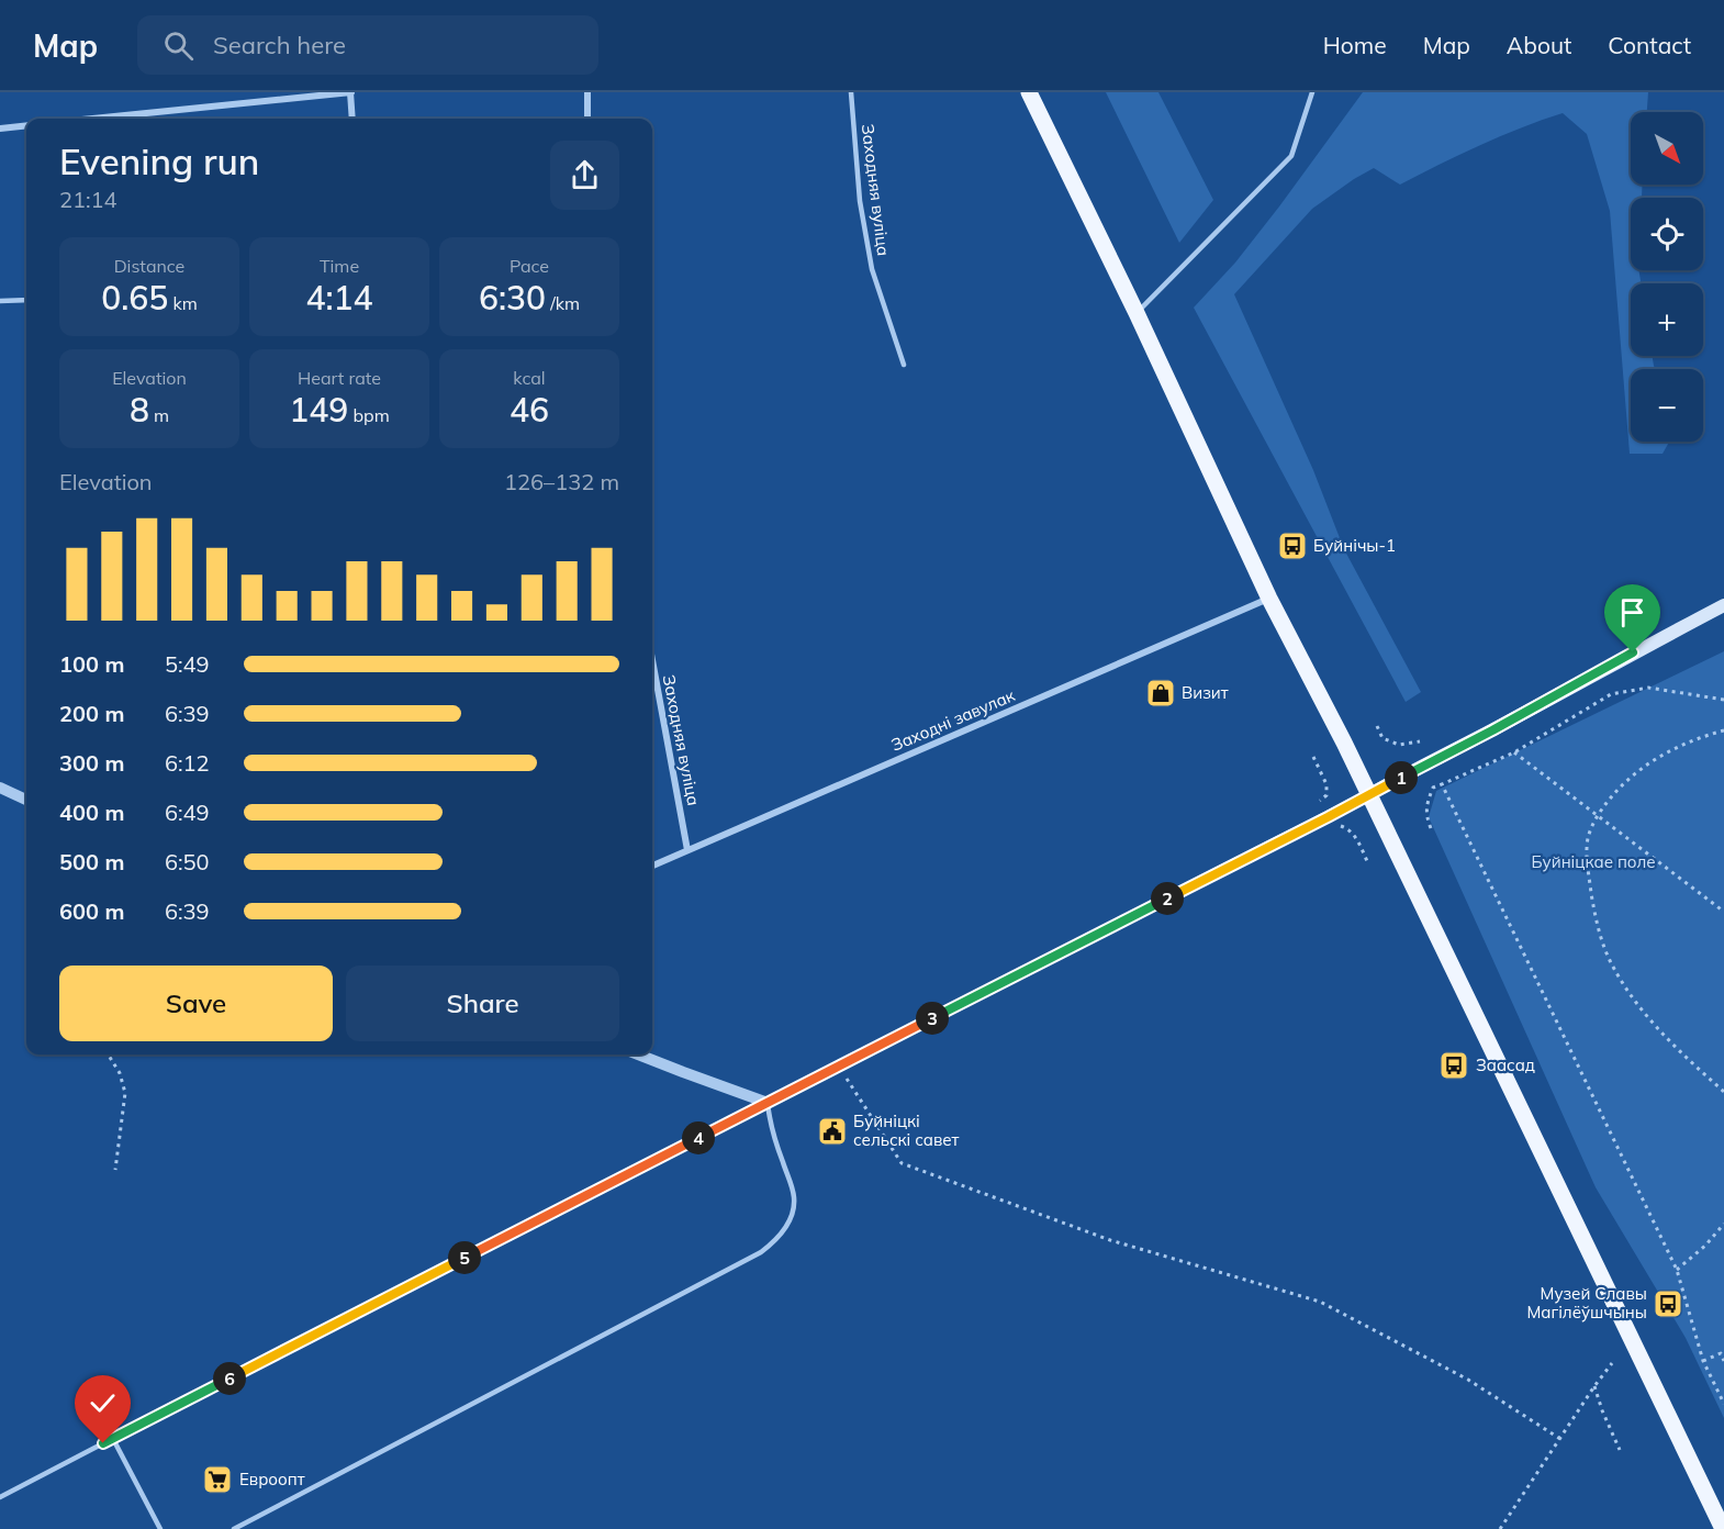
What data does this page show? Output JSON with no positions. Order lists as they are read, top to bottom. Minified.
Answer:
{"streets":{"street":["Заходняя вуліца","Заходні завулак"]},"crossings":[["Заходняя вуліца","Заходні завулак"]],"parks":["Буйніцкае поле"],"places":{"bus stop":["Буйнічы-1","Заасад","Музей Славы Магілёўшчыны"],"shop":["Визит"],"public building":["Буйніцкі сельскі савет"],"supermarket":["Евроопт"]},"north":"bottom right","page":{"header":"Map","search":"Search here","nav":["Home","Map","About","Contact"],"map_buttons":["+","−"],"heading":["Evening run","21:14"],"stats":[["Distance","0.65 km"],["Time","4:14"],["Pace","6:30 /km"],["Elevation","8 m"],["Heart rate","149 bpm"],["kcal","46"]],"chart":["Elevation","126–132 m"],"list":[{"name":"100 m","note":"5:49"},{"name":"200 m","note":"6:39"},{"name":"300 m","note":"6:12"},{"name":"400 m","note":"6:49"},{"name":"500 m","note":"6:50"},{"name":"600 m","note":"6:39"}],"pins":["1","2","3","4","5","6"],"buttons":["Save","Share"]}}
